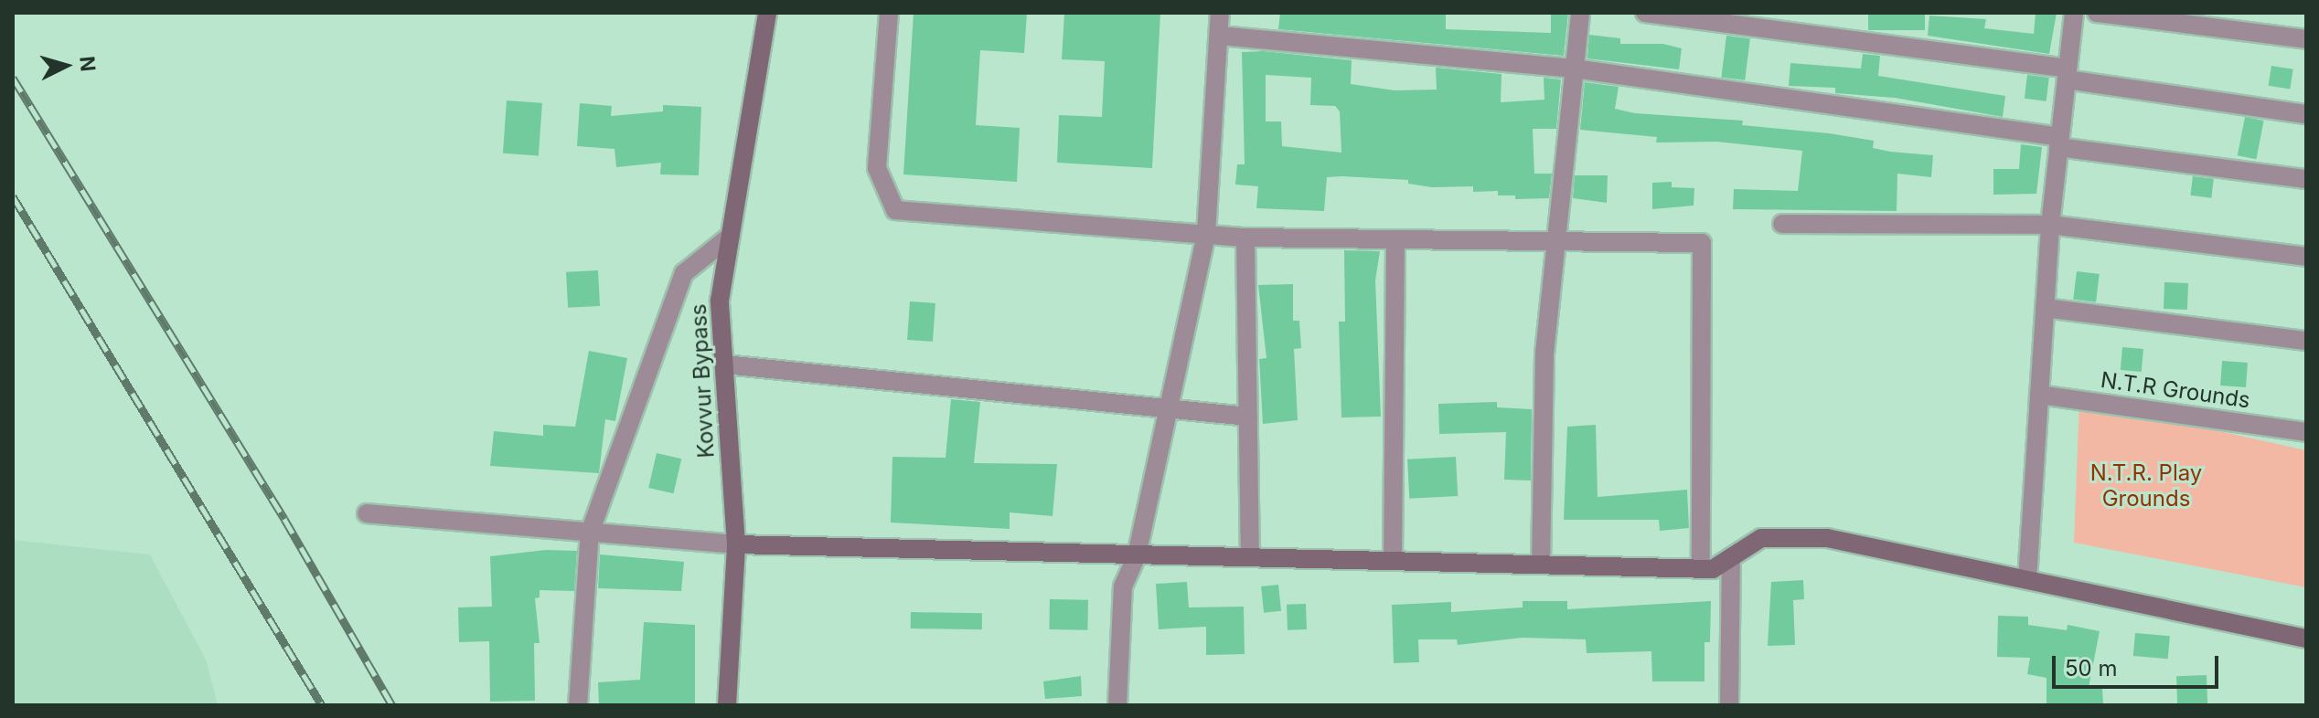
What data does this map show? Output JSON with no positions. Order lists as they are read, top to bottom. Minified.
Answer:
{"streets":{"street":["Kovvur Bypass","N.T.R Grounds"]},"parks":["N.T.R. Play Grounds"],"scale_bar":"50 m","north":"right"}
